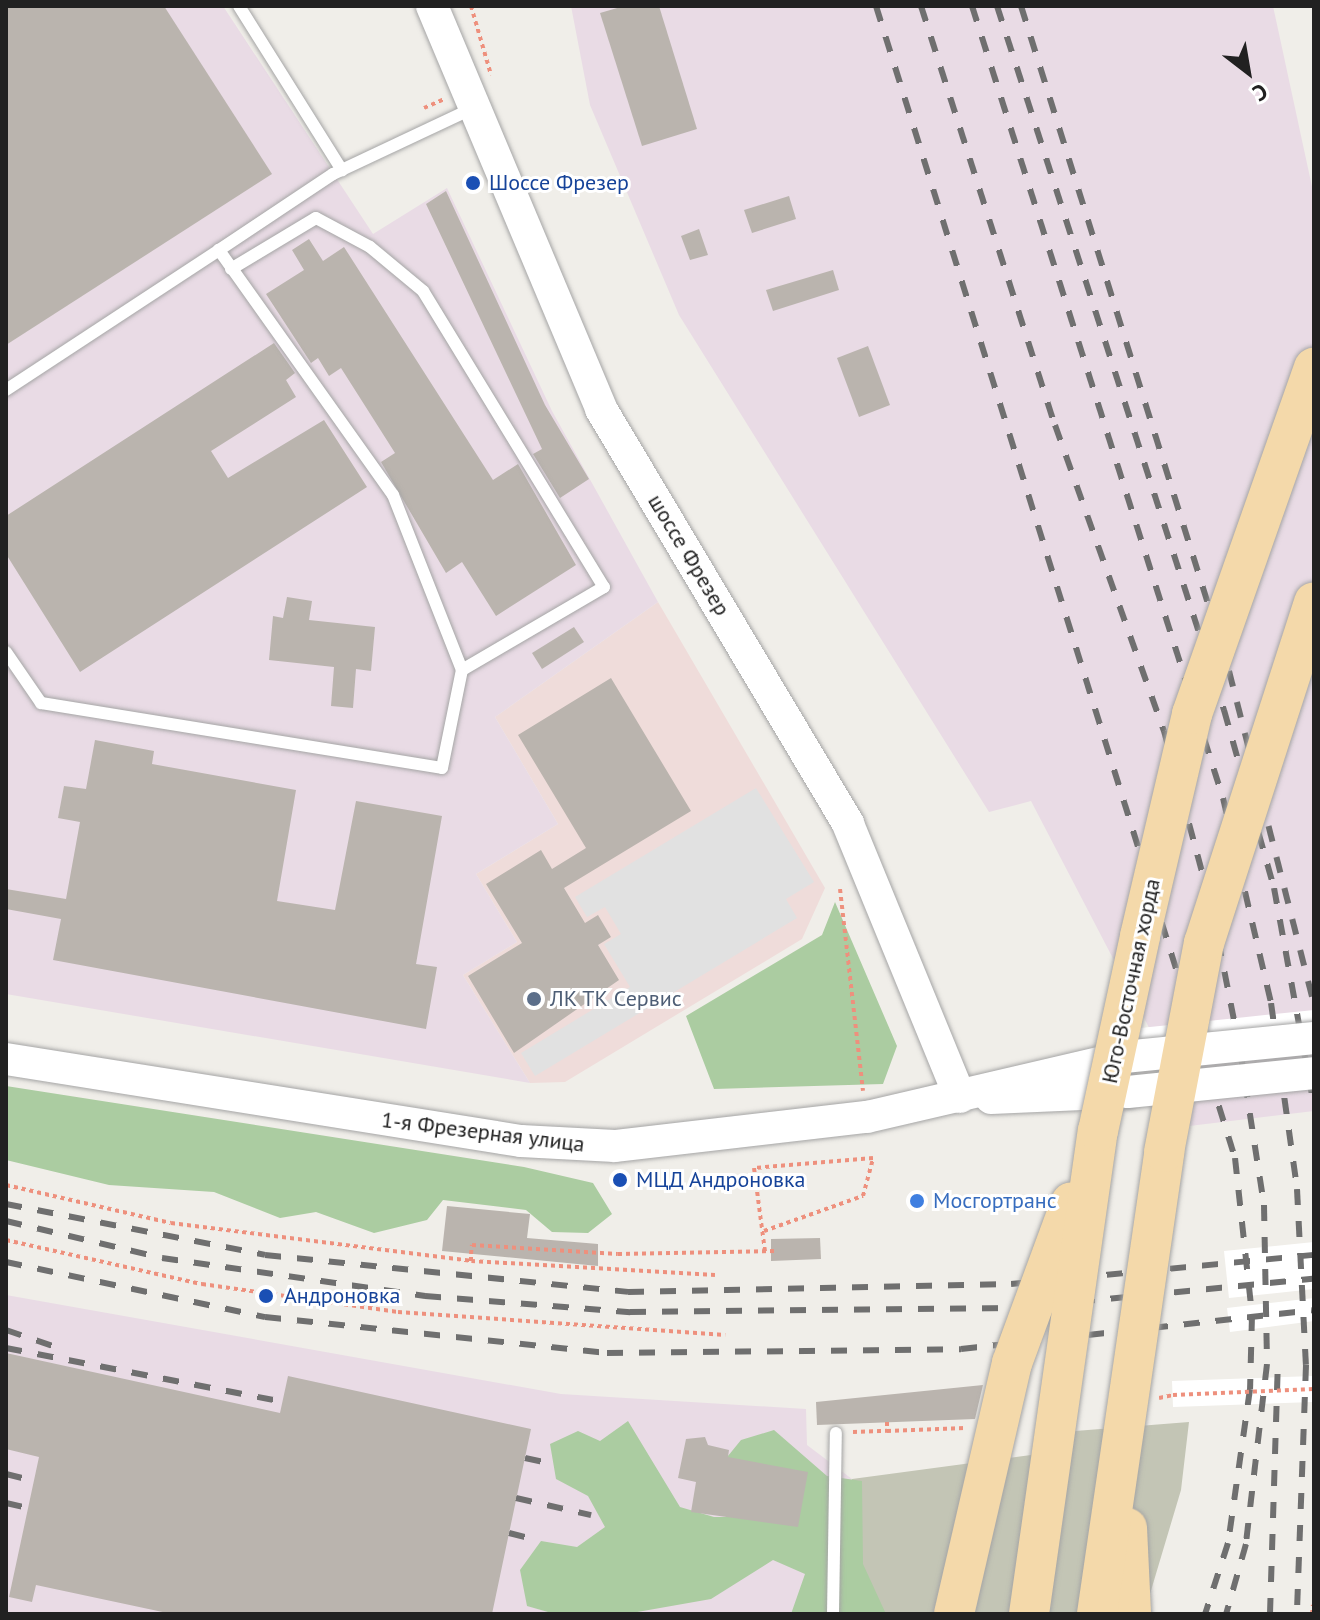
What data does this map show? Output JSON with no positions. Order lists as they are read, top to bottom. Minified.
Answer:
{"streets":{"main road":["Юго-Восточная хорда"],"street":["шоссе Фрезер","1-я Фрезерная улица"]},"crossings":[["шоссе Фрезер","1-я Фрезерная улица"]],"places":["Шоссе Фрезер","ЛК ТК Сервис","МЦД Андроновка","Мосгортранс","Андроновка"],"north":"bottom right"}
